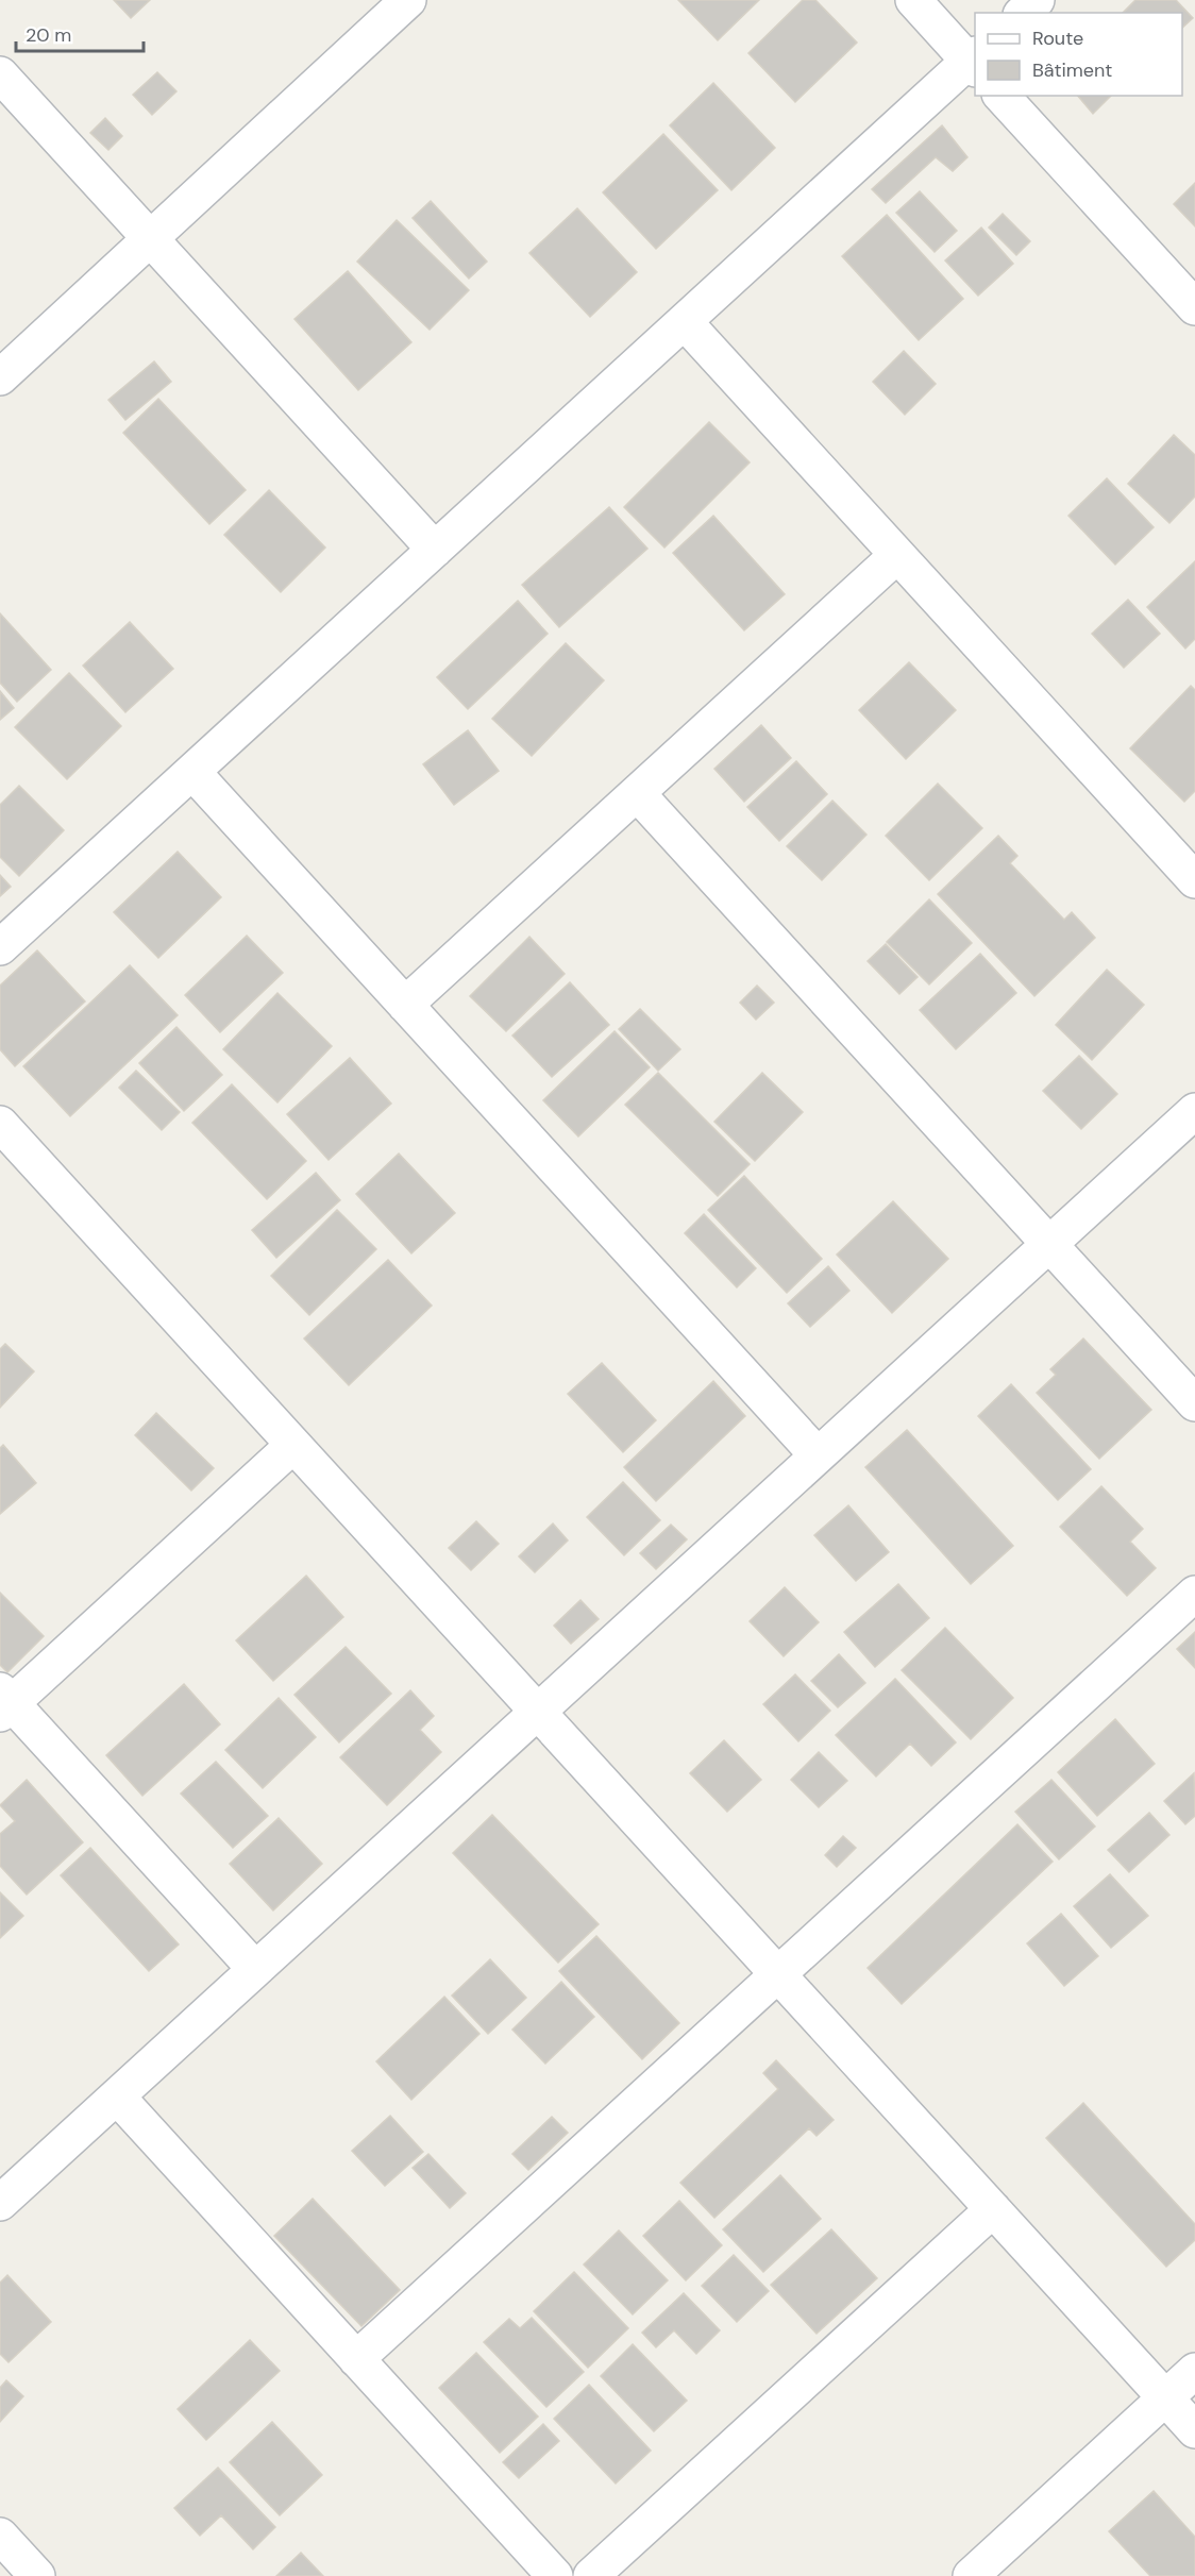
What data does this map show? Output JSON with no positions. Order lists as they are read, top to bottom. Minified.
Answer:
{"legend":["Route","Bâtiment"],"scale_bar":"20 m"}
